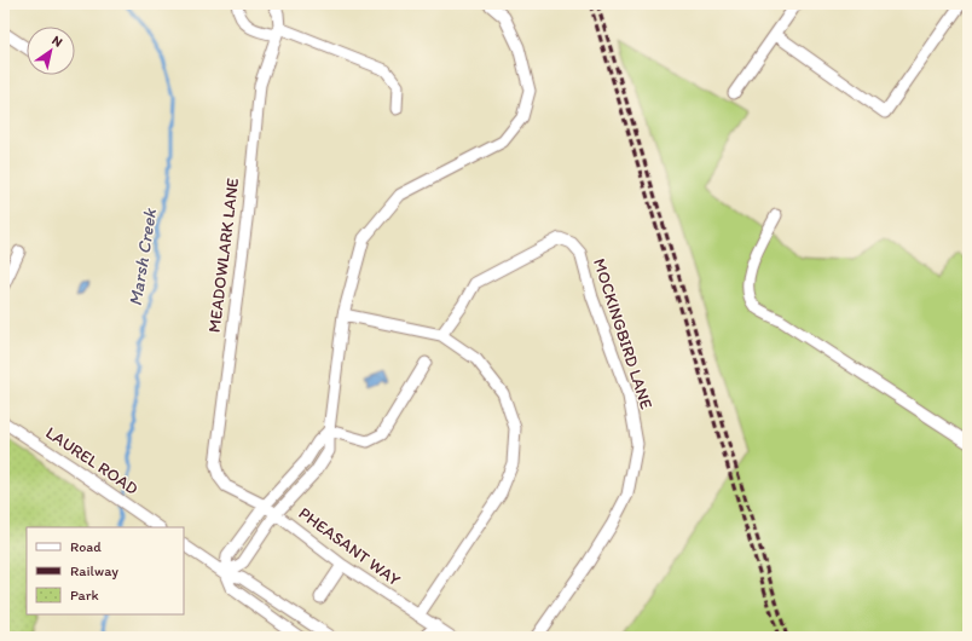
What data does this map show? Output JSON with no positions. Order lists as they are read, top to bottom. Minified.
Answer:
{"streets":{"street":["MEADOWLARK LANE","MOCKINGBIRD LANE","LAUREL ROAD","PHEASANT WAY"]},"crossings":[["MEADOWLARK LANE","PHEASANT WAY"]],"water":["Marsh Creek"],"legend":["Road","Railway","Park"],"north":"top right"}
